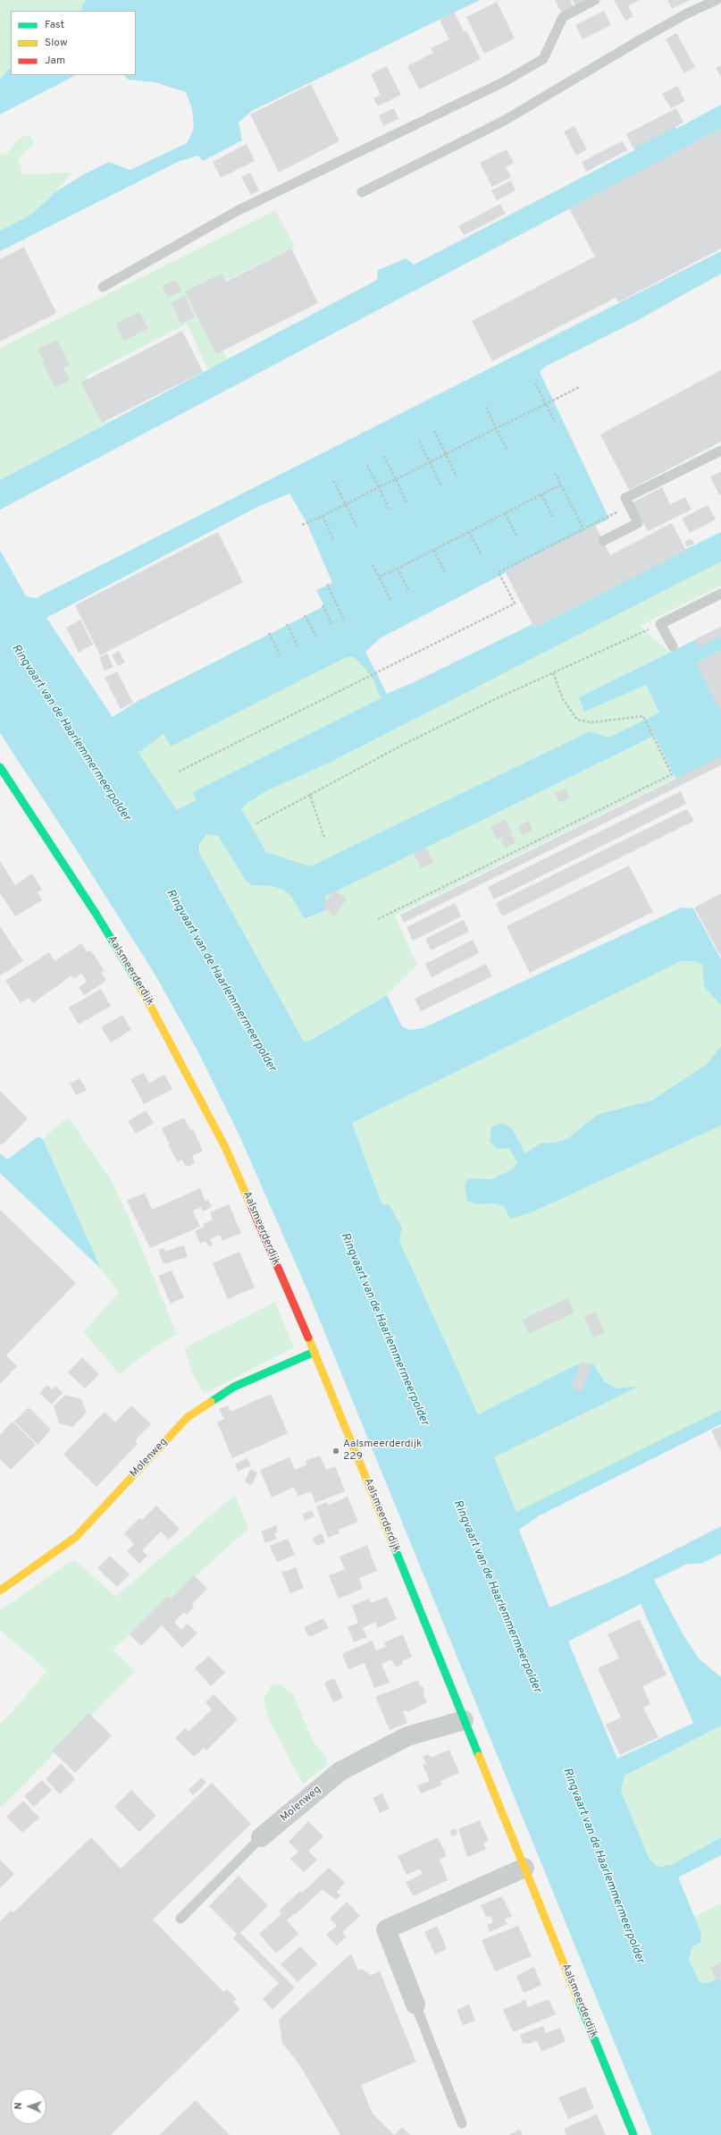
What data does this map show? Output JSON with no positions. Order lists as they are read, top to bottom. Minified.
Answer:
{"streets":{"street":["Aalsmeerderdijk","Molenweg"]},"crossings":[["Aalsmeerderdijk","Molenweg"]],"water":["Ringvaart van de Haarlemmermeerpolder"],"places":["Aalsmeerderdijk 229"],"legend":["Fast","Slow","Jam"],"north":"left"}
